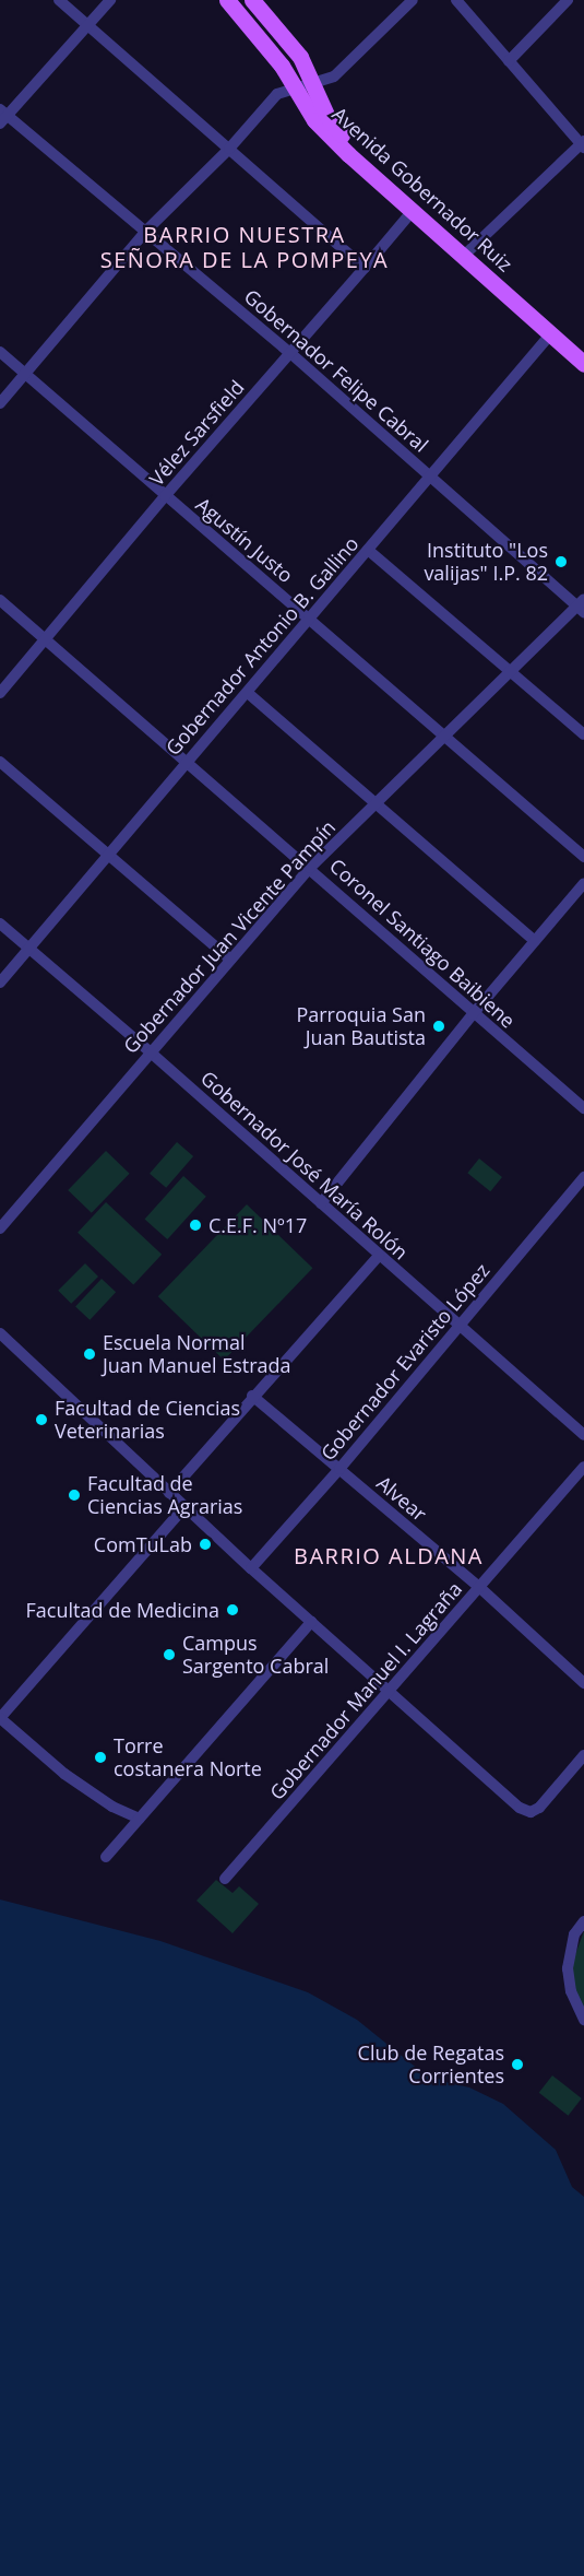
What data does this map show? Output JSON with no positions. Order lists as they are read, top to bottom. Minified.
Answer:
{"streets":{"main road":["Avenida Gobernador Ruiz"],"street":["Gobernador Felipe Cabral","Vélez Sarsfield","Agustín Justo","Gobernador Antonio B. Gallino","Gobernador Juan Vicente Pampín","Coronel Santiago Baibiene","Gobernador José María Rolón","Gobernador Evaristo López","Alvear","Gobernador Manuel I. Lagraña"]},"crossings":[["Avenida Gobernador Ruiz","Vélez Sarsfield"],["Avenida Gobernador Ruiz","Gobernador Antonio B. Gallino"],["Gobernador Felipe Cabral","Vélez Sarsfield"],["Gobernador Felipe Cabral","Gobernador Antonio B. Gallino"],["Gobernador Felipe Cabral","Gobernador Juan Vicente Pampín"],["Vélez Sarsfield","Agustín Justo"],["Vélez Sarsfield","Coronel Santiago Baibiene"],["Agustín Justo","Gobernador Antonio B. Gallino"],["Agustín Justo","Gobernador Juan Vicente Pampín"],["Gobernador Antonio B. Gallino","Coronel Santiago Baibiene"],["Gobernador Antonio B. Gallino","Gobernador José María Rolón"],["Gobernador Juan Vicente Pampín","Coronel Santiago Baibiene"],["Gobernador Juan Vicente Pampín","Gobernador José María Rolón"],["Gobernador José María Rolón","Gobernador Evaristo López"],["Gobernador Evaristo López","Alvear"],["Alvear","Gobernador Manuel I. Lagraña"]],"districts":["BARRIO NUESTRA SEÑORA DE LA POMPEYA","BARRIO ALDANA"],"places":["Instituto \"Los valijas\" I.P. 82","Parroquia San Juan Bautista","C.E.F. Nº17","Escuela Normal Juan Manuel Estrada","Facultad de Ciencias Veterinarias","Facultad de Ciencias Agrarias","ComTuLab","Facultad de Medicina","Campus Sargento Cabral","Torre costanera Norte","Club de Regatas Corrientes"]}
